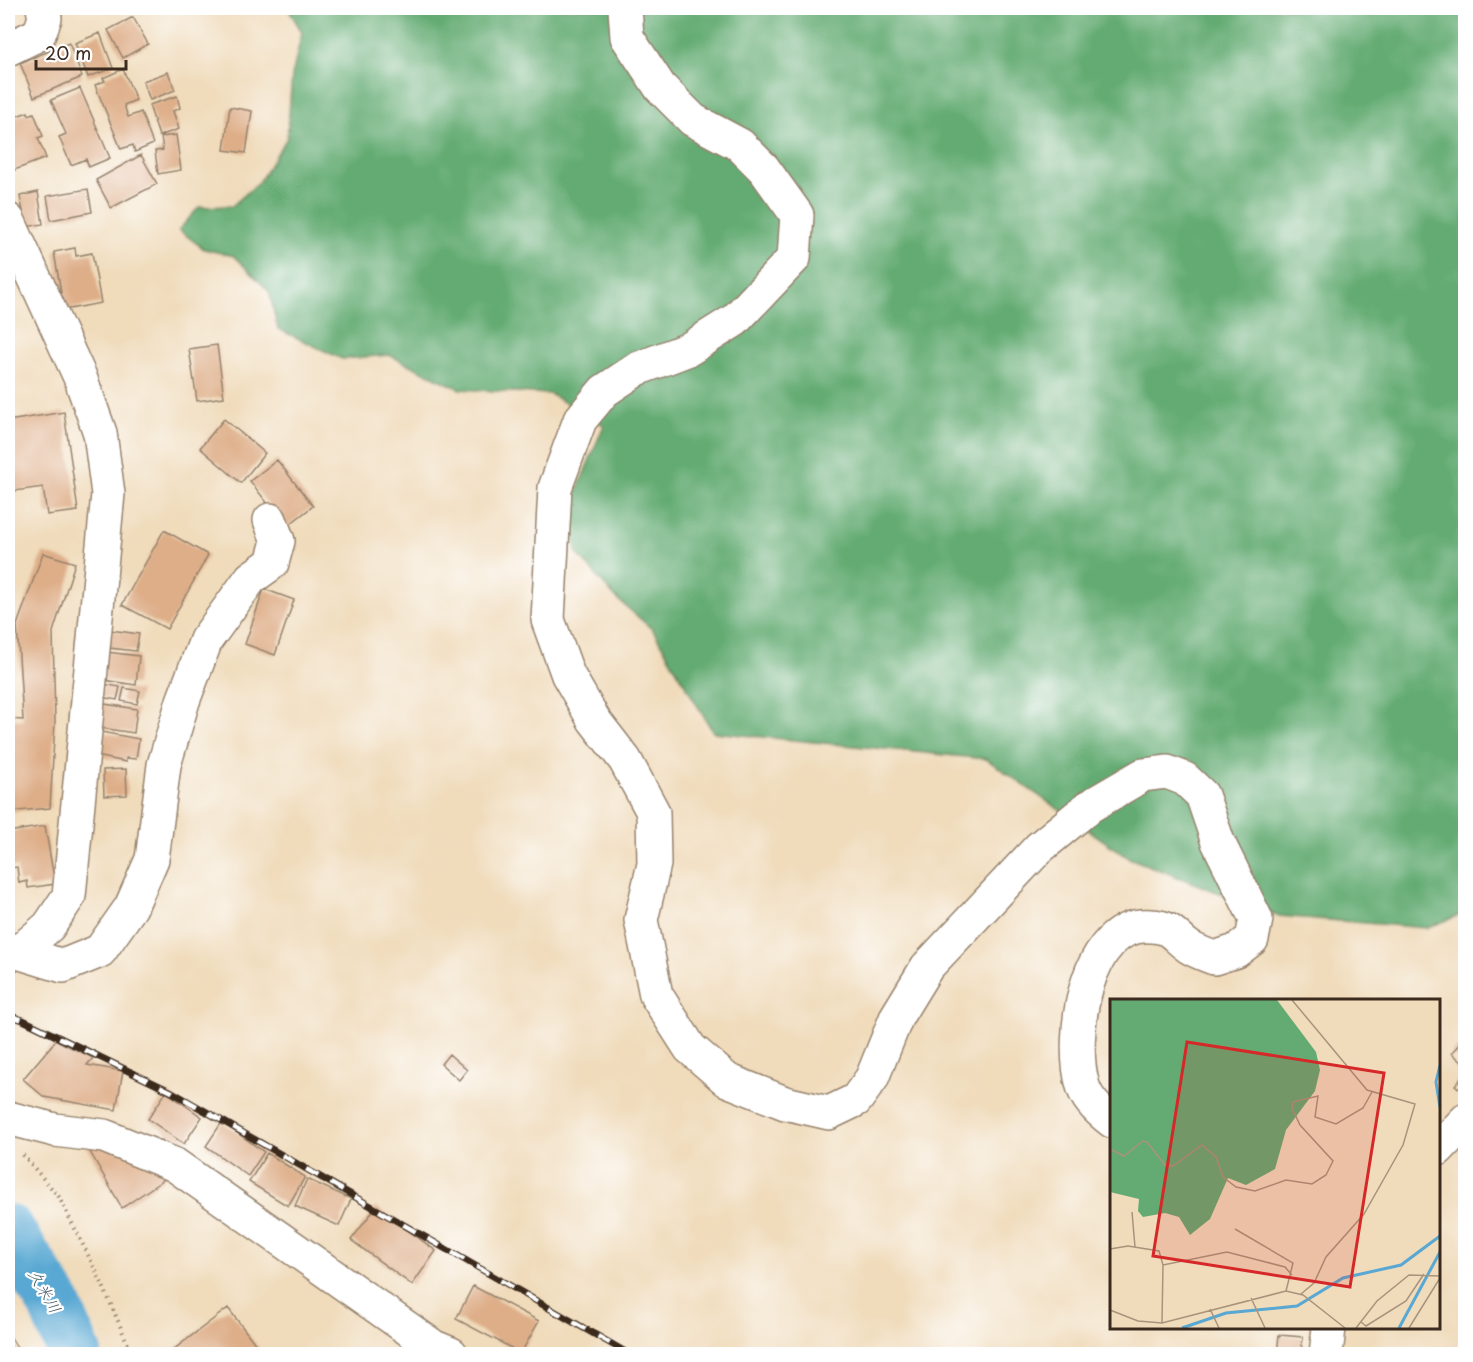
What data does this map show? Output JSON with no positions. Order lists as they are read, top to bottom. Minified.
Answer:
{"water":["久米川"],"scale_bar":"20 m"}
